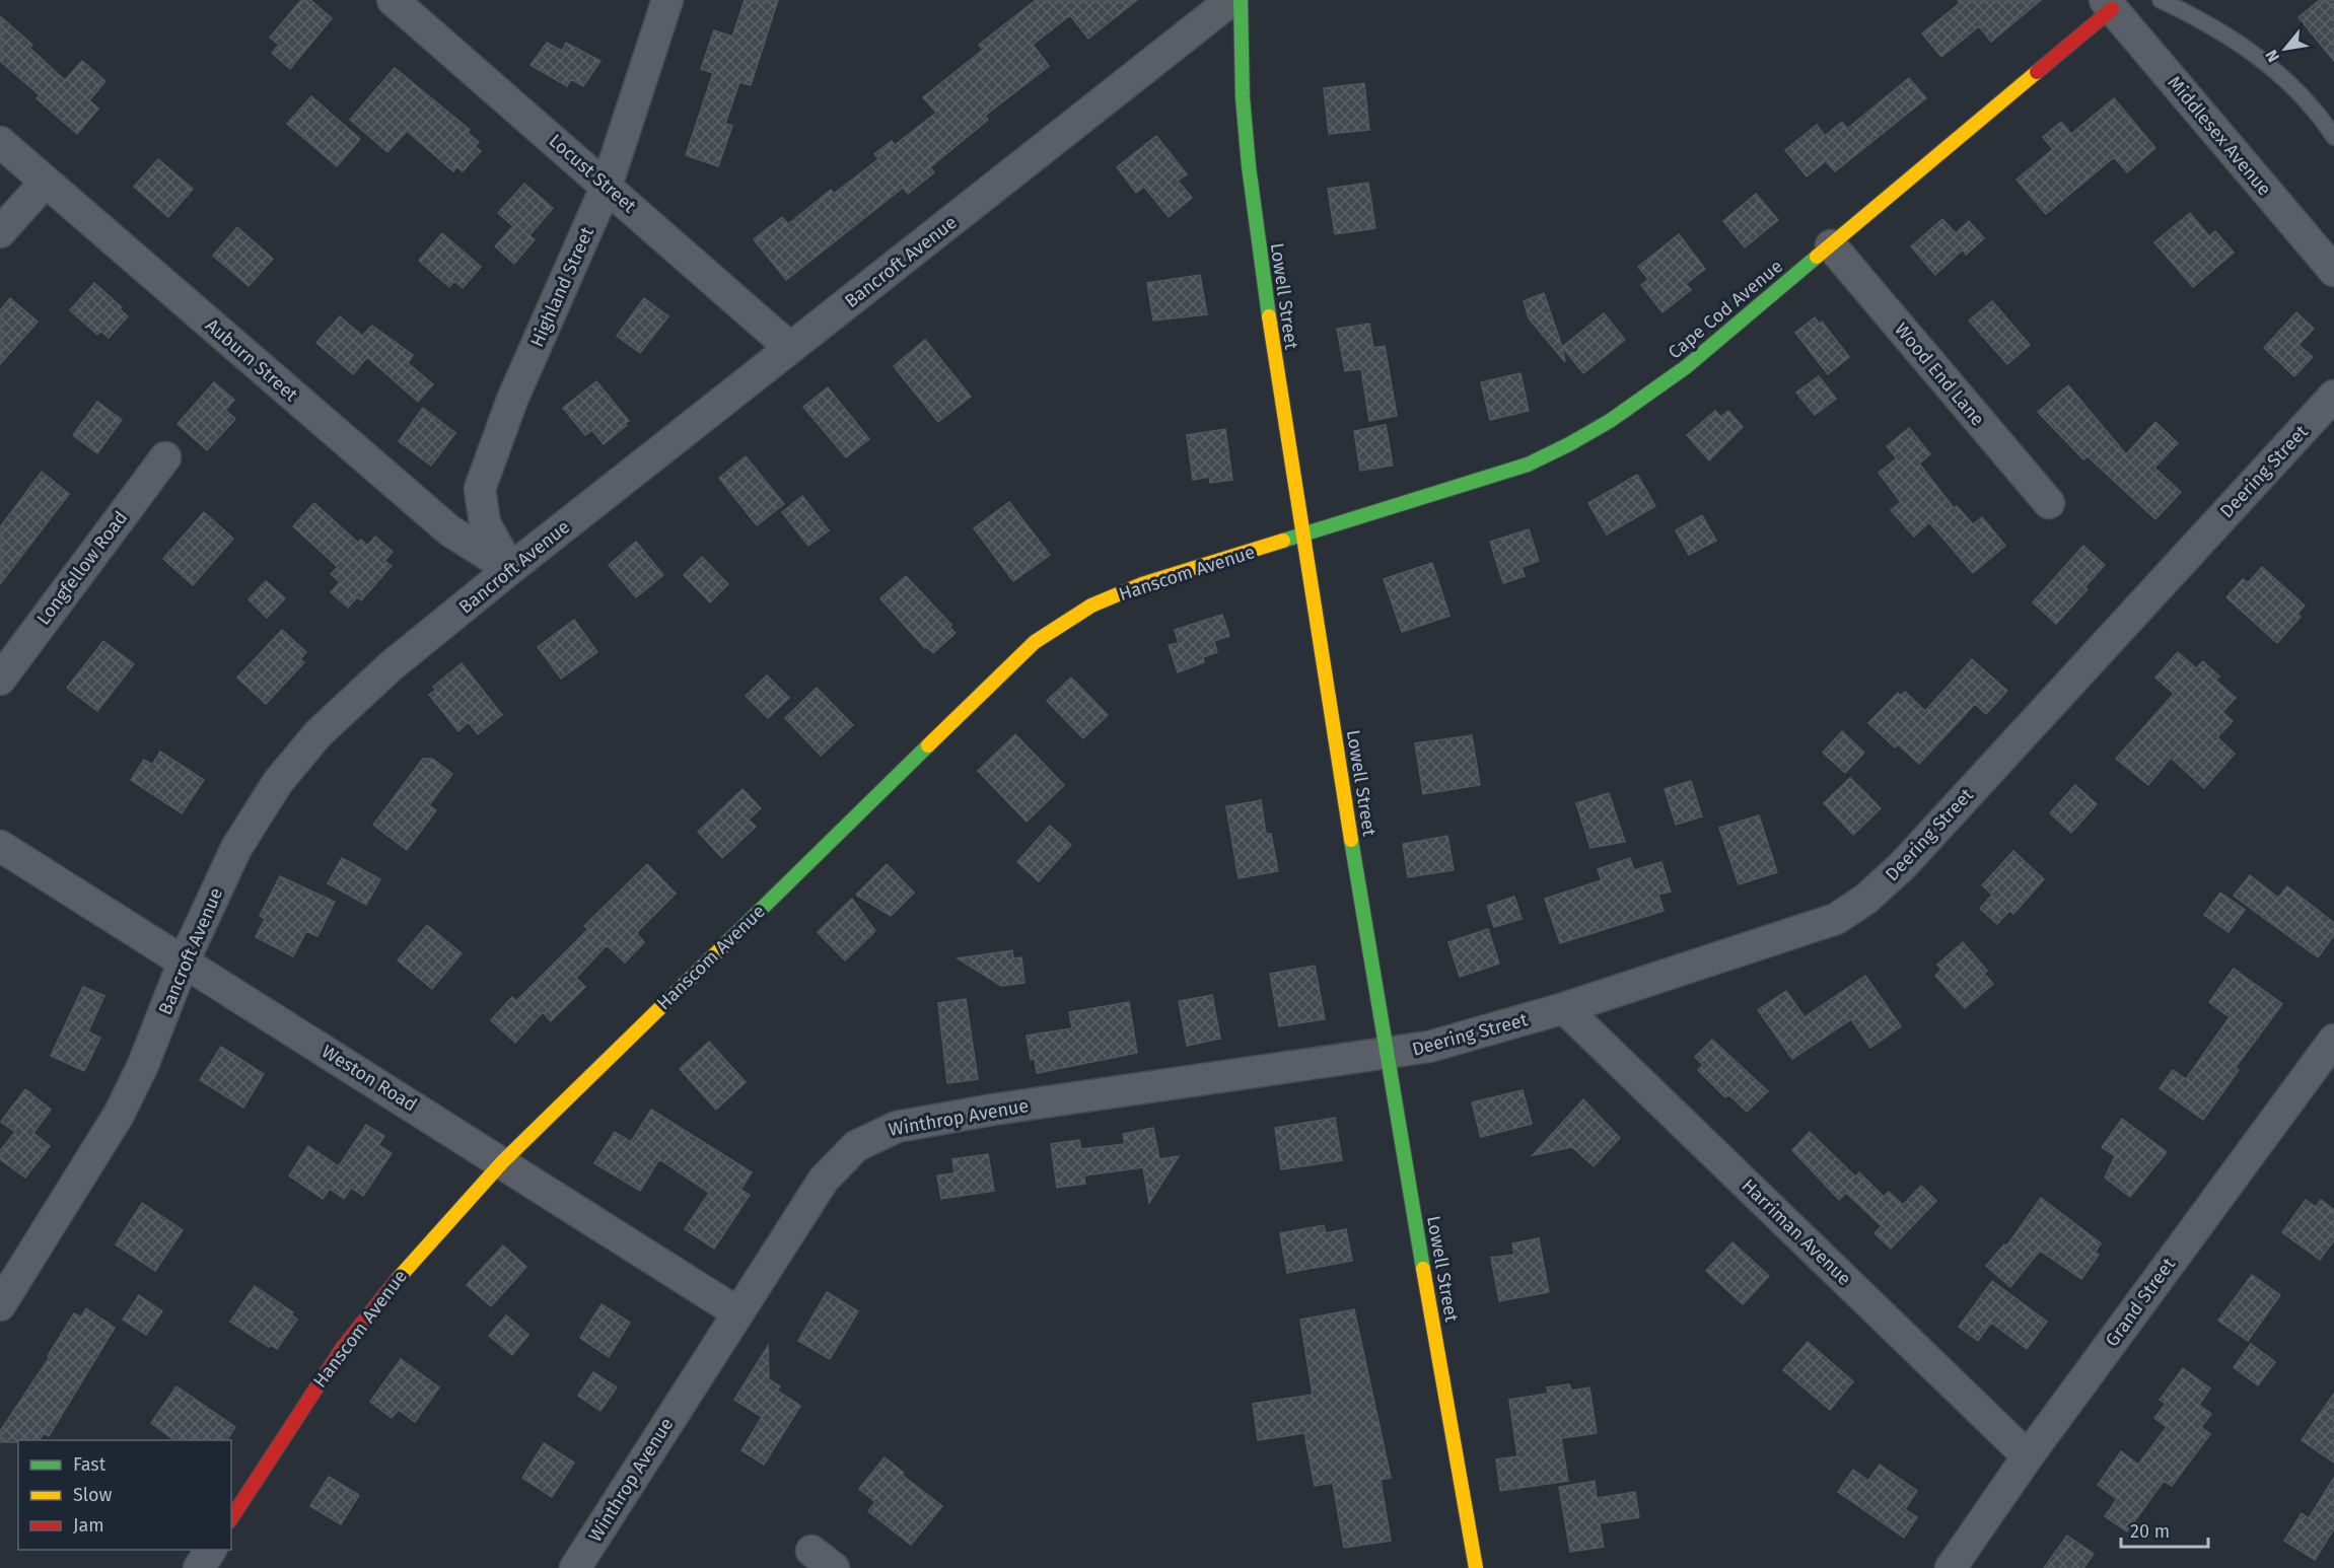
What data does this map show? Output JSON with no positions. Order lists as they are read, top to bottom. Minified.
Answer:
{"streets":{"street":["Middlesex Avenue","Locust Street","Bancroft Avenue","Highland Street","Lowell Street","Cape Cod Avenue","Auburn Street","Wood End Lane","Deering Street","Longfellow Road","Hanscom Avenue","Weston Road","Winthrop Avenue","Harriman Avenue","Grand Street"]},"crossings":[["Middlesex Avenue","Cape Cod Avenue"],["Locust Street","Bancroft Avenue"],["Locust Street","Highland Street"],["Bancroft Avenue","Highland Street"],["Bancroft Avenue","Auburn Street"],["Bancroft Avenue","Weston Road"],["Highland Street","Auburn Street"],["Lowell Street","Cape Cod Avenue"],["Lowell Street","Deering Street"],["Lowell Street","Hanscom Avenue"],["Lowell Street","Winthrop Avenue"],["Cape Cod Avenue","Wood End Lane"],["Cape Cod Avenue","Hanscom Avenue"],["Deering Street","Winthrop Avenue"],["Deering Street","Harriman Avenue"],["Hanscom Avenue","Weston Road"],["Weston Road","Winthrop Avenue"],["Harriman Avenue","Grand Street"]],"legend":["Fast","Slow","Jam"],"scale_bar":"20 m","north":"bottom left"}
